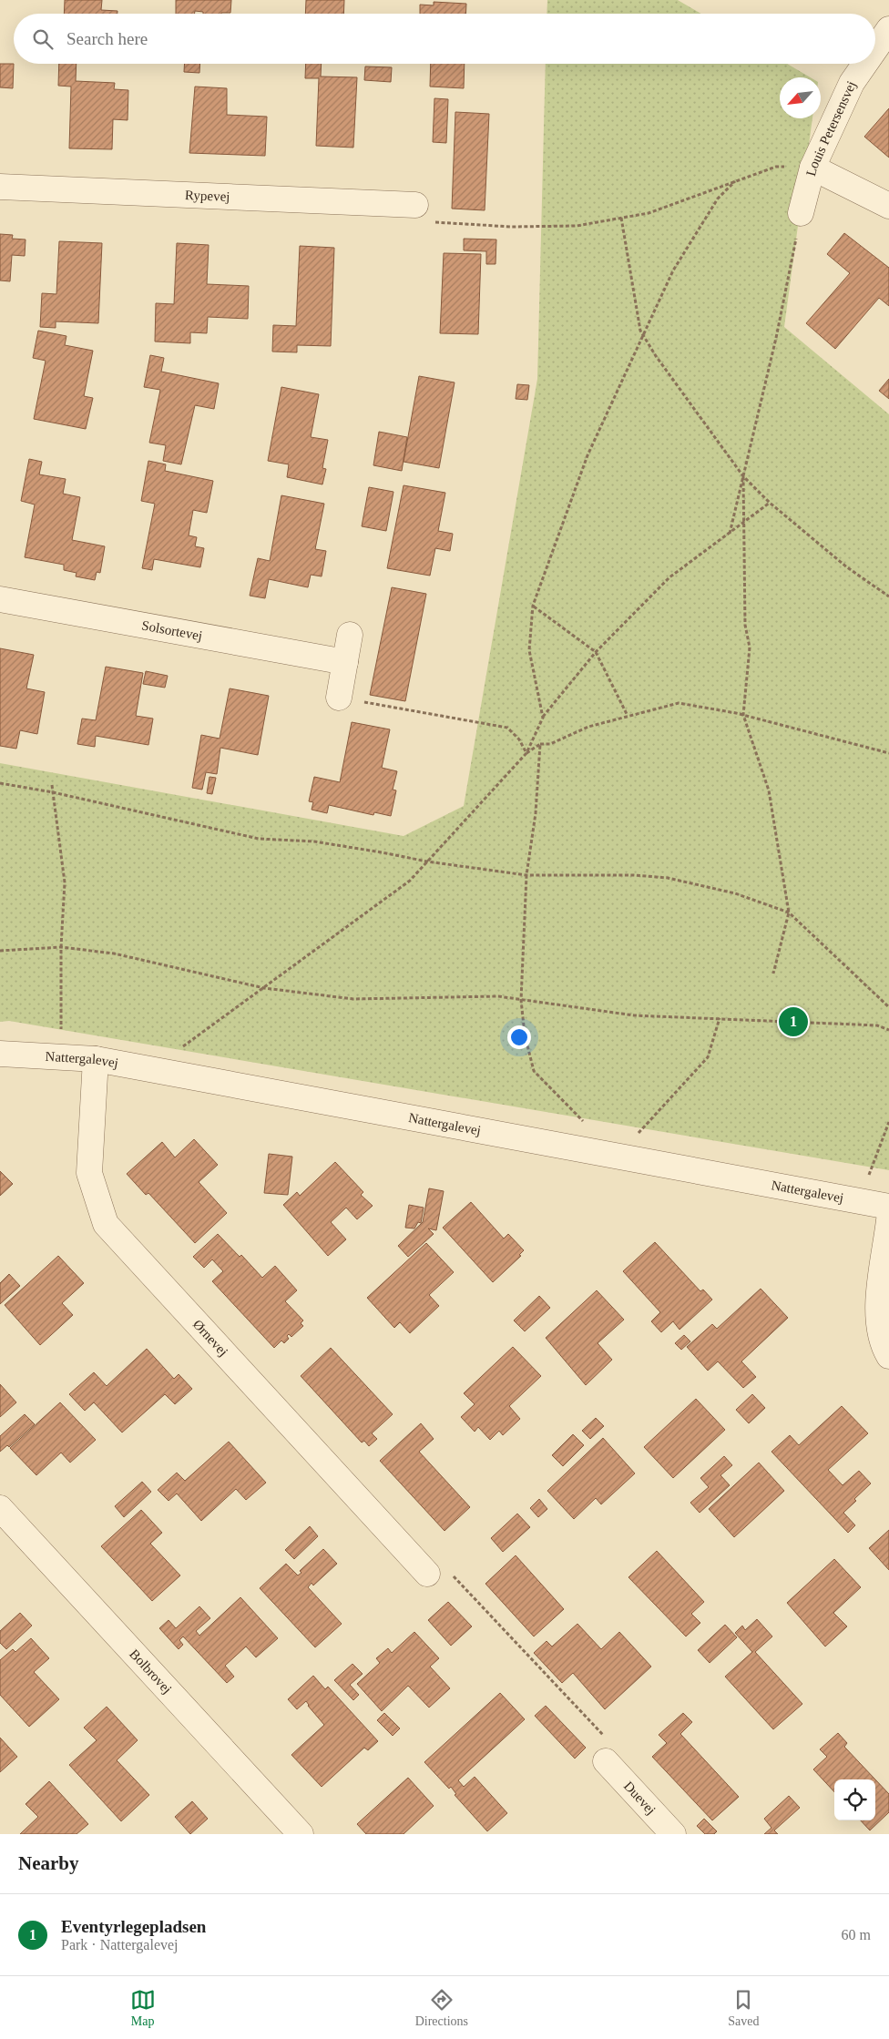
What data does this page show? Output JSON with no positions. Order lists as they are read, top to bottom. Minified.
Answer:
{"streets":{"street":["Louis Petersensvej","Rypevej","Solsortevej","Nattergalevej","Ørnevej","Bolbrovej","Duevej"]},"crossings":[["Nattergalevej","Ørnevej"]],"north":"bottom left","page":{"search":"Search here","pins":"1","heading":"Nearby","list":[{"mark":"1","name":"Eventyrlegepladsen","note":"Park · Nattergalevej","value":"60 m"}],"nav":["Map","Directions","Saved"]}}
